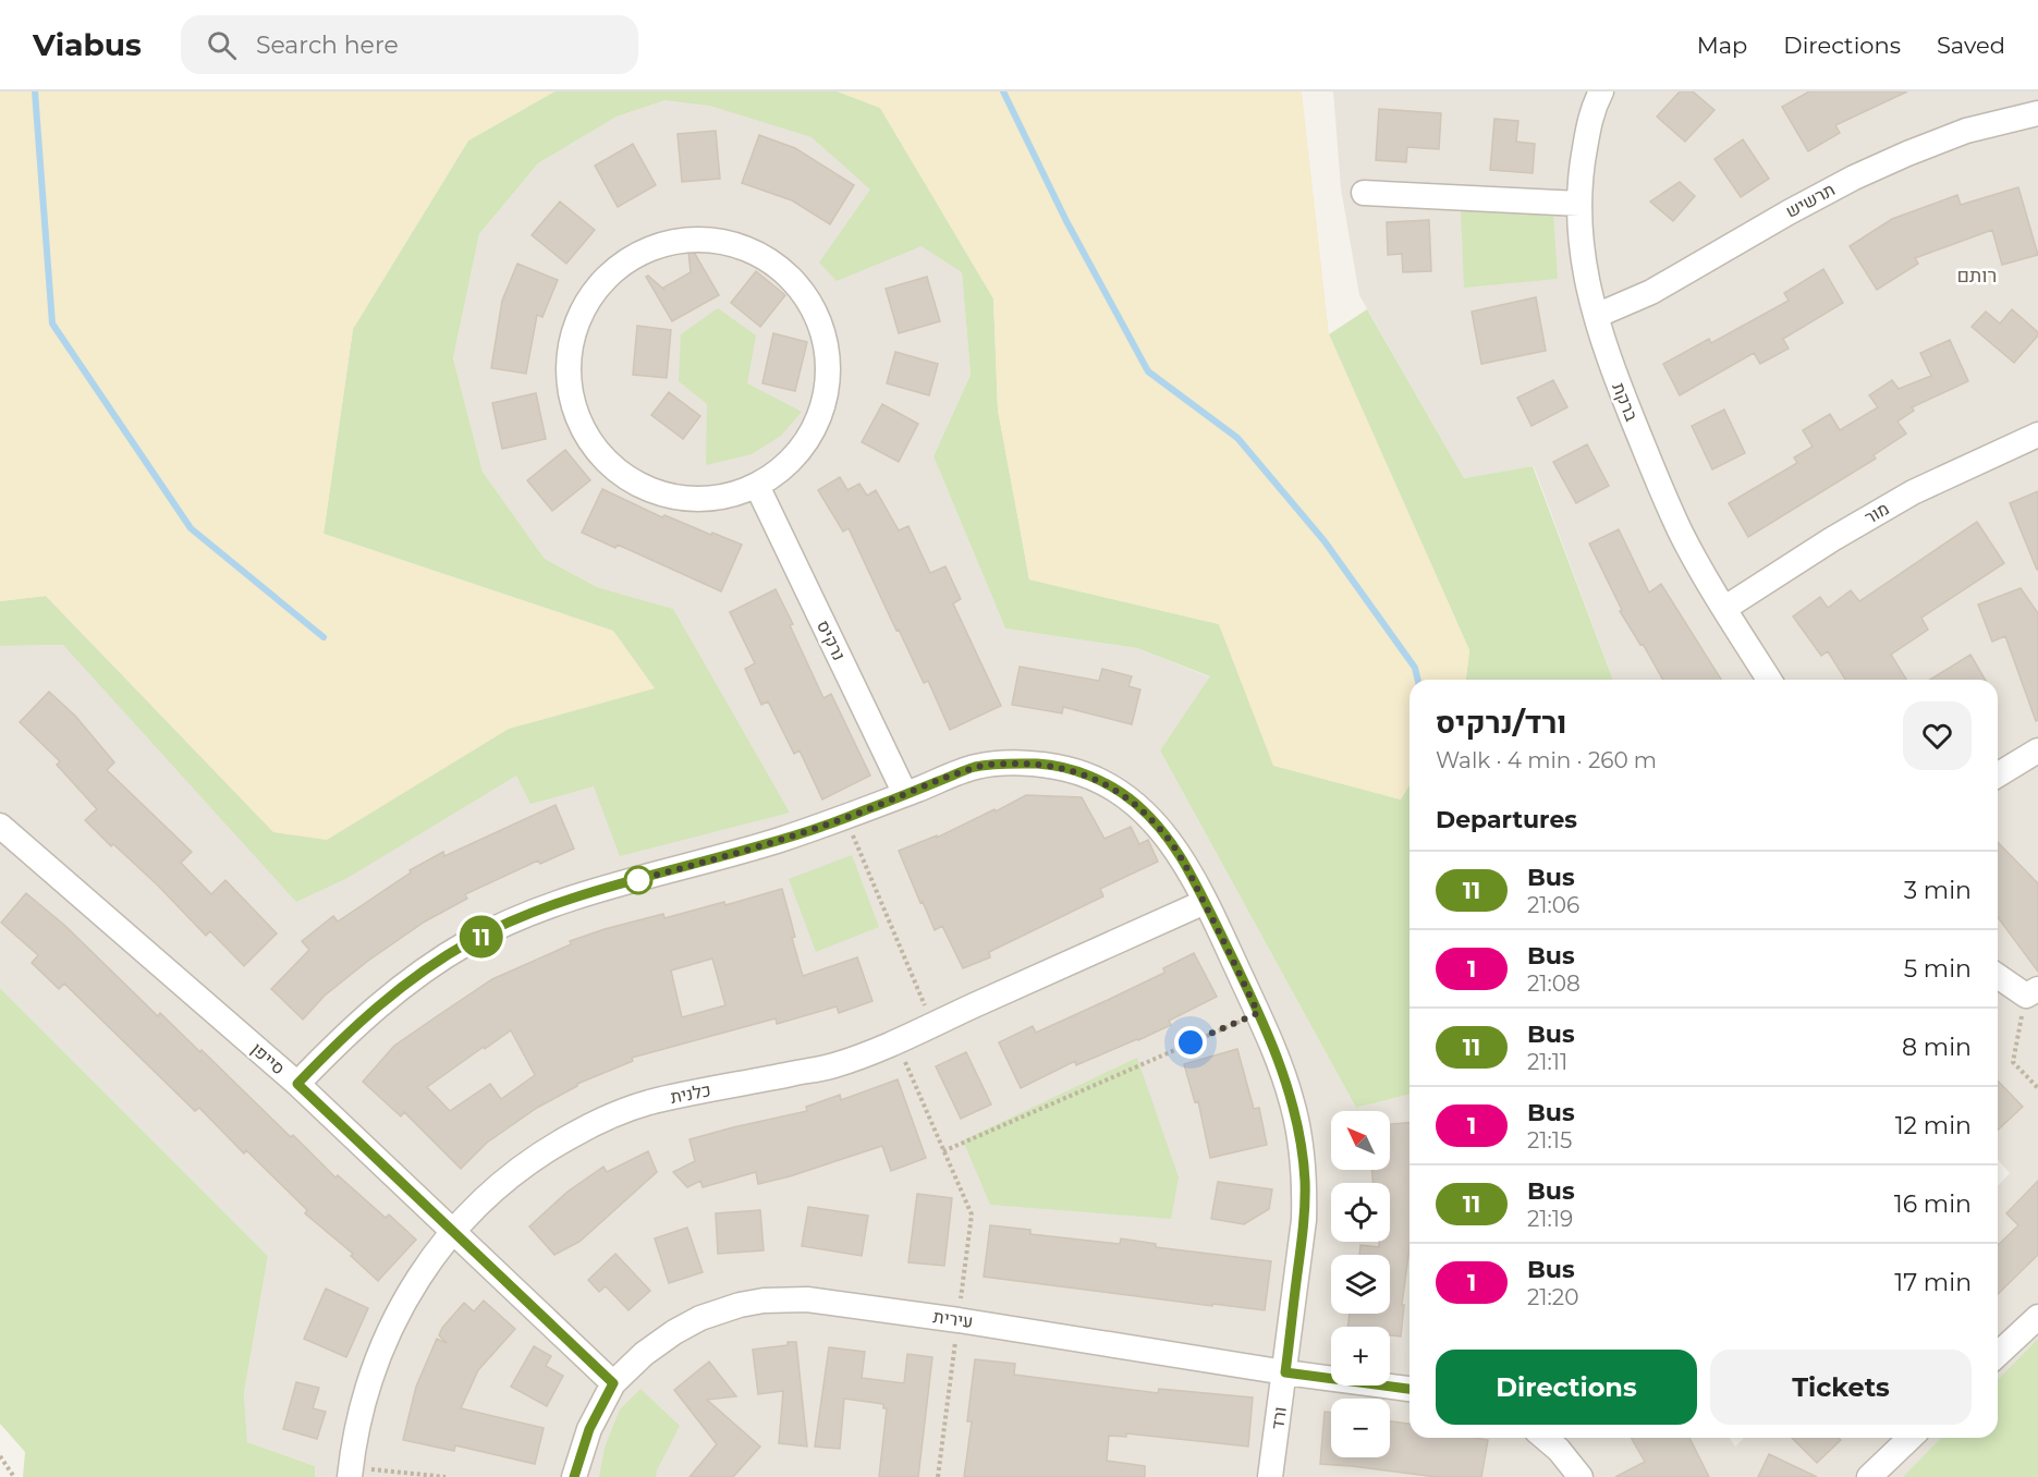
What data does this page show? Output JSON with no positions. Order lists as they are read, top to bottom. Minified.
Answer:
{"streets":{"street":["תרשיש","ברקת","מור","נרקיס","סייפן","כלנית","עירית","ורד"]},"crossings":[["תרשיש","ברקת"],["ברקת","מור"],["נרקיס","ורד"],["סייפן","כלנית"],["סייפן","עירית"],["סייפן","ורד"],["כלנית","ורד"],["עירית","ורד"]],"districts":["רותם"],"lines":["bus line 11"],"north":"top left","page":{"header":"Viabus","search":"Search here","nav":["Map","Directions","Saved"],"on_map":"11","heading":[["ורד/נרקיס","Walk · 4 min · 260 m"],"Departures"],"list":[{"mark":"11","name":"Bus","note":"21:06","value":"3 min"},{"mark":"1","name":"Bus","note":"21:08","value":"5 min"},{"mark":"11","name":"Bus","note":"21:11","value":"8 min"},{"mark":"1","name":"Bus","note":"21:15","value":"12 min"},{"mark":"11","name":"Bus","note":"21:19","value":"16 min"},{"mark":"1","name":"Bus","note":"21:20","value":"17 min"}],"map_buttons":["+","−"],"buttons":["Directions","Tickets"]}}
